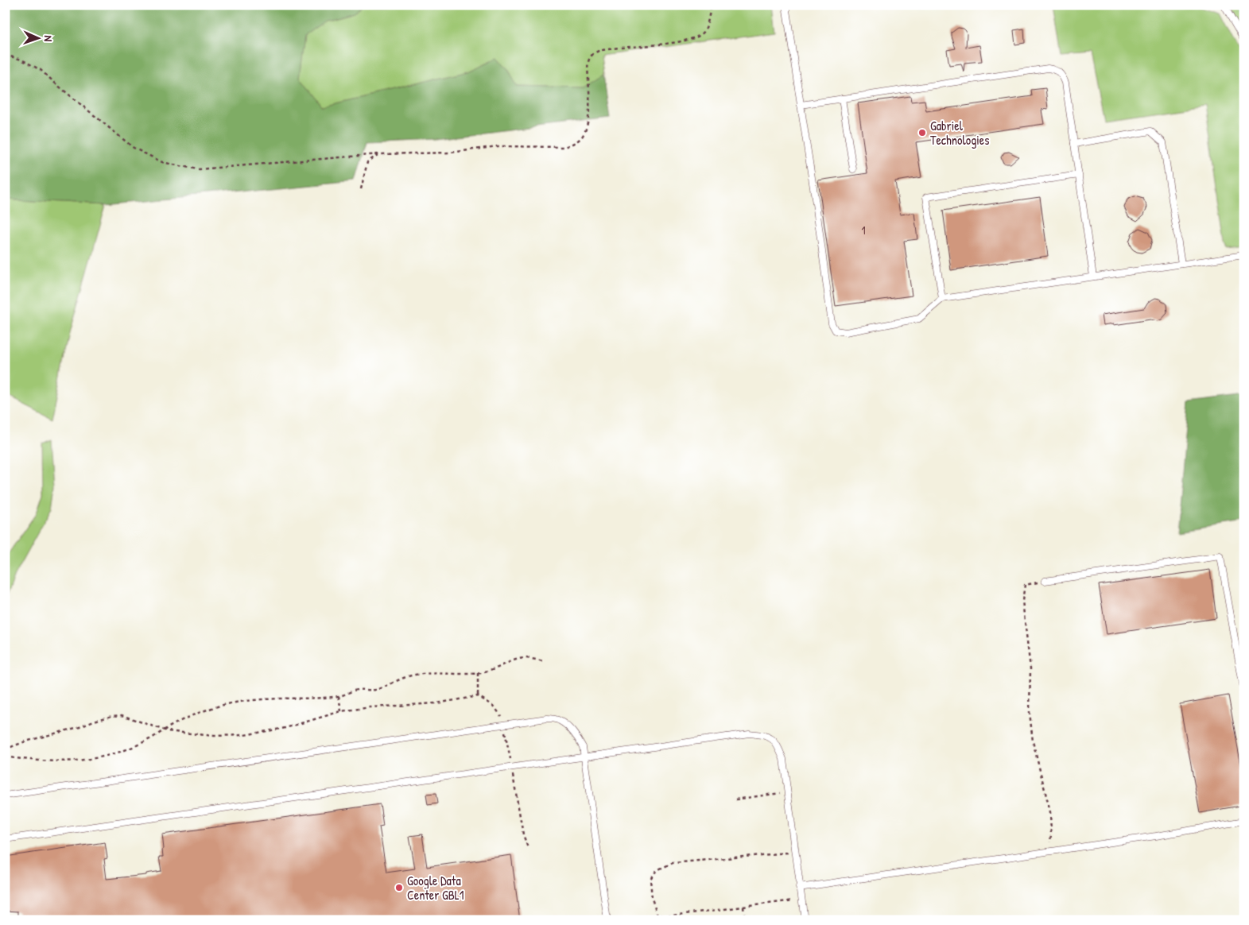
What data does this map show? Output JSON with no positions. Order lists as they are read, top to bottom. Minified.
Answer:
{"places":["Gabriel Technologies","Google Data Center GBL1"],"house_numbers":["1"],"north":"right"}
